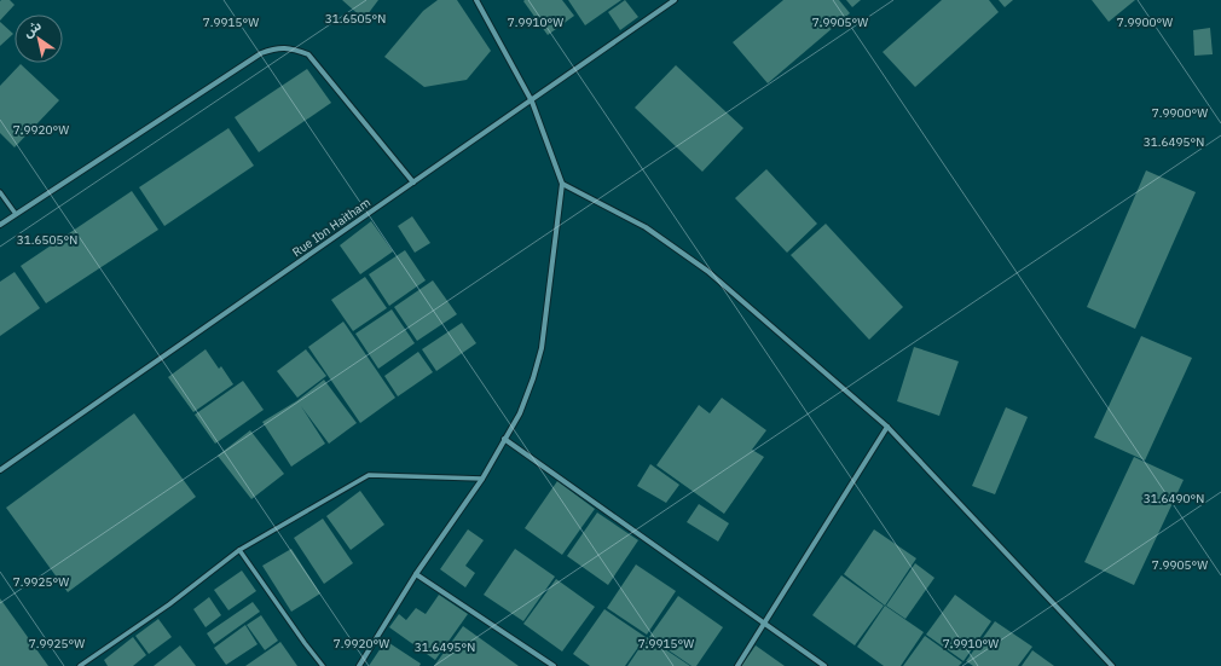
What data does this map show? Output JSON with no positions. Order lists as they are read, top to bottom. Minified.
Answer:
{"streets":{"street":["Rue Ibn Haitham"]},"north":"top left","coordinates":["31.6505°N","7.9900°W","7.9915°W","7.9910°W","7.9905°W","7.9920°W","31.6495°N","31.6490°N","7.9925°W"]}
